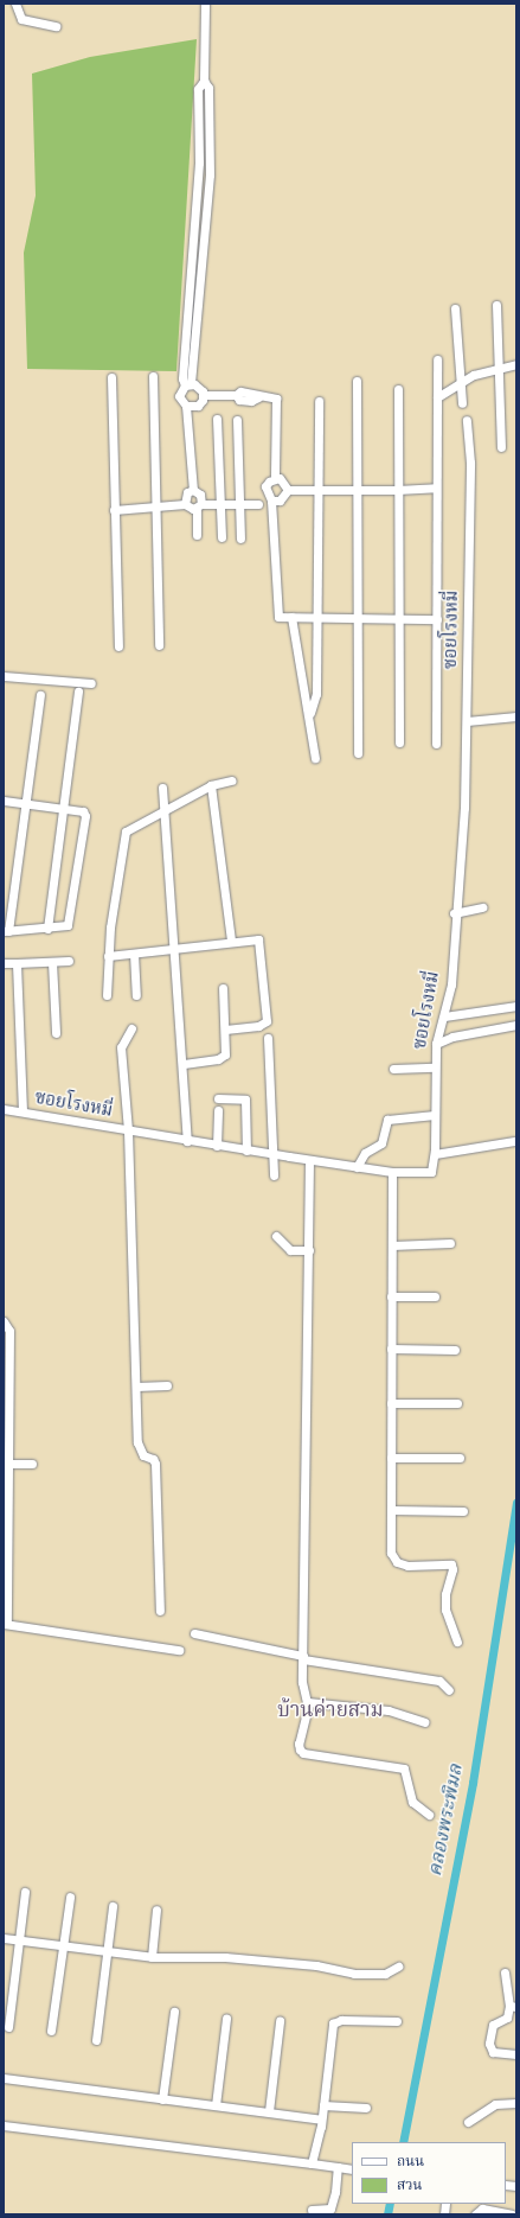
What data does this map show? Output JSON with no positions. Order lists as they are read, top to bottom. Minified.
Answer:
{"streets":{"street":["ซอยโรงหมี่"]},"districts":["บ้านค่ายสาม"],"water":["คลองพระพิมล"],"legend":["ถนน","สวน"]}
